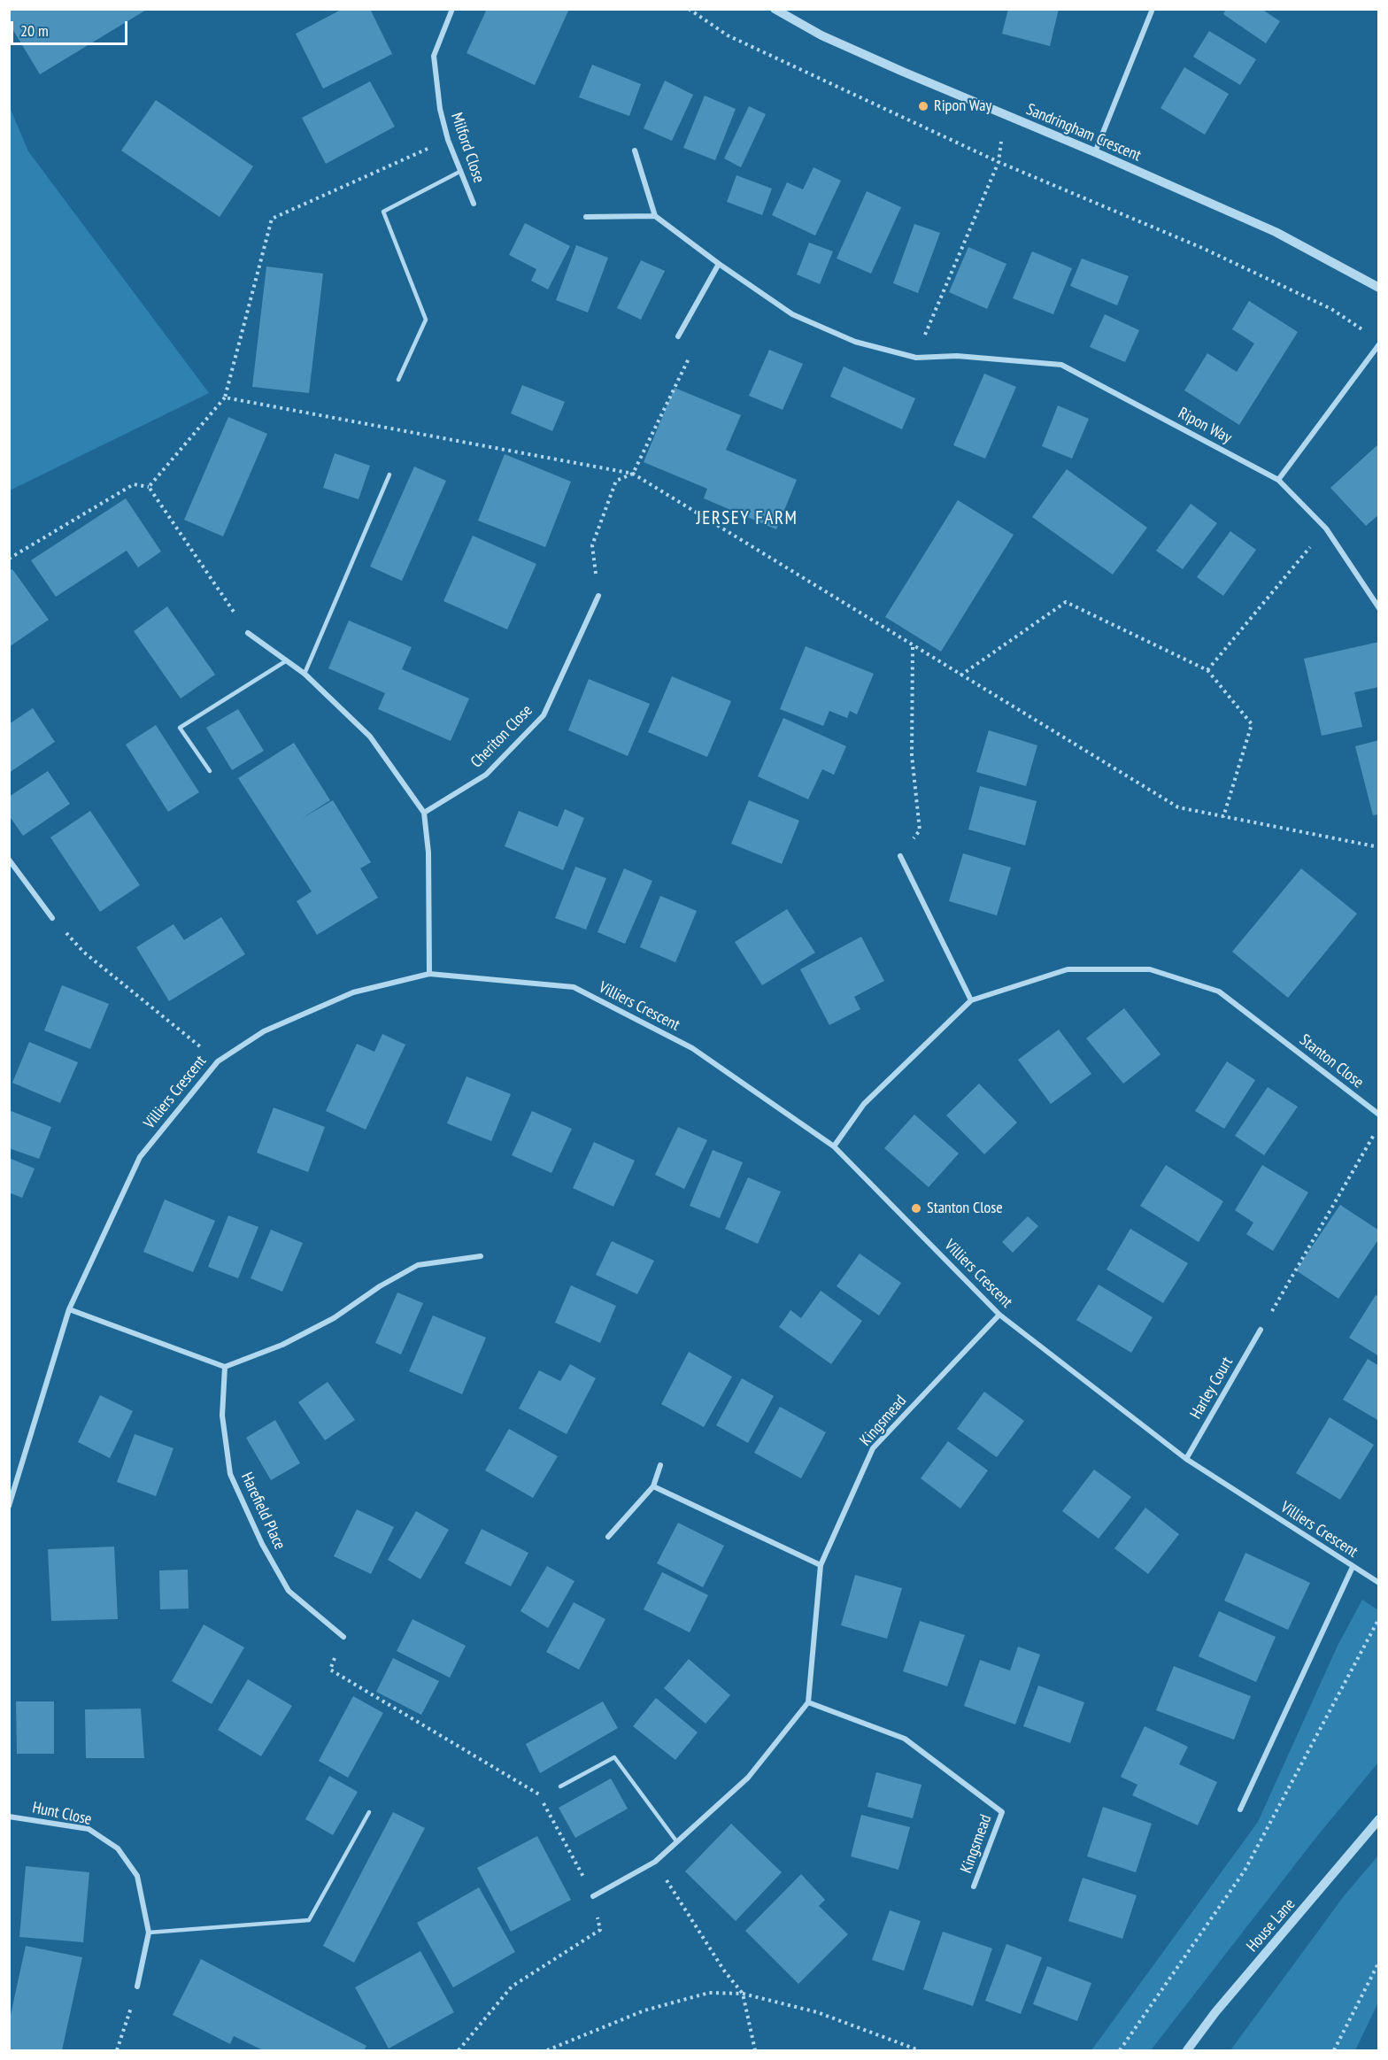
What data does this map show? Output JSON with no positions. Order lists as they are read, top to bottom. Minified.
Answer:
{"streets":{"street":["Sandringham Crescent","Milford Close","Ripon Way","Cheriton Close","Villiers Crescent","Stanton Close","Harley Court","Kingsmead","Harefield Place","Hunt Close","House Lane"]},"crossings":[["Villiers Crescent","Stanton Close"],["Villiers Crescent","Harley Court"],["Villiers Crescent","Kingsmead"]],"districts":["JERSEY FARM"],"places":["Ripon Way","Stanton Close"],"scale_bar":"20 m"}
